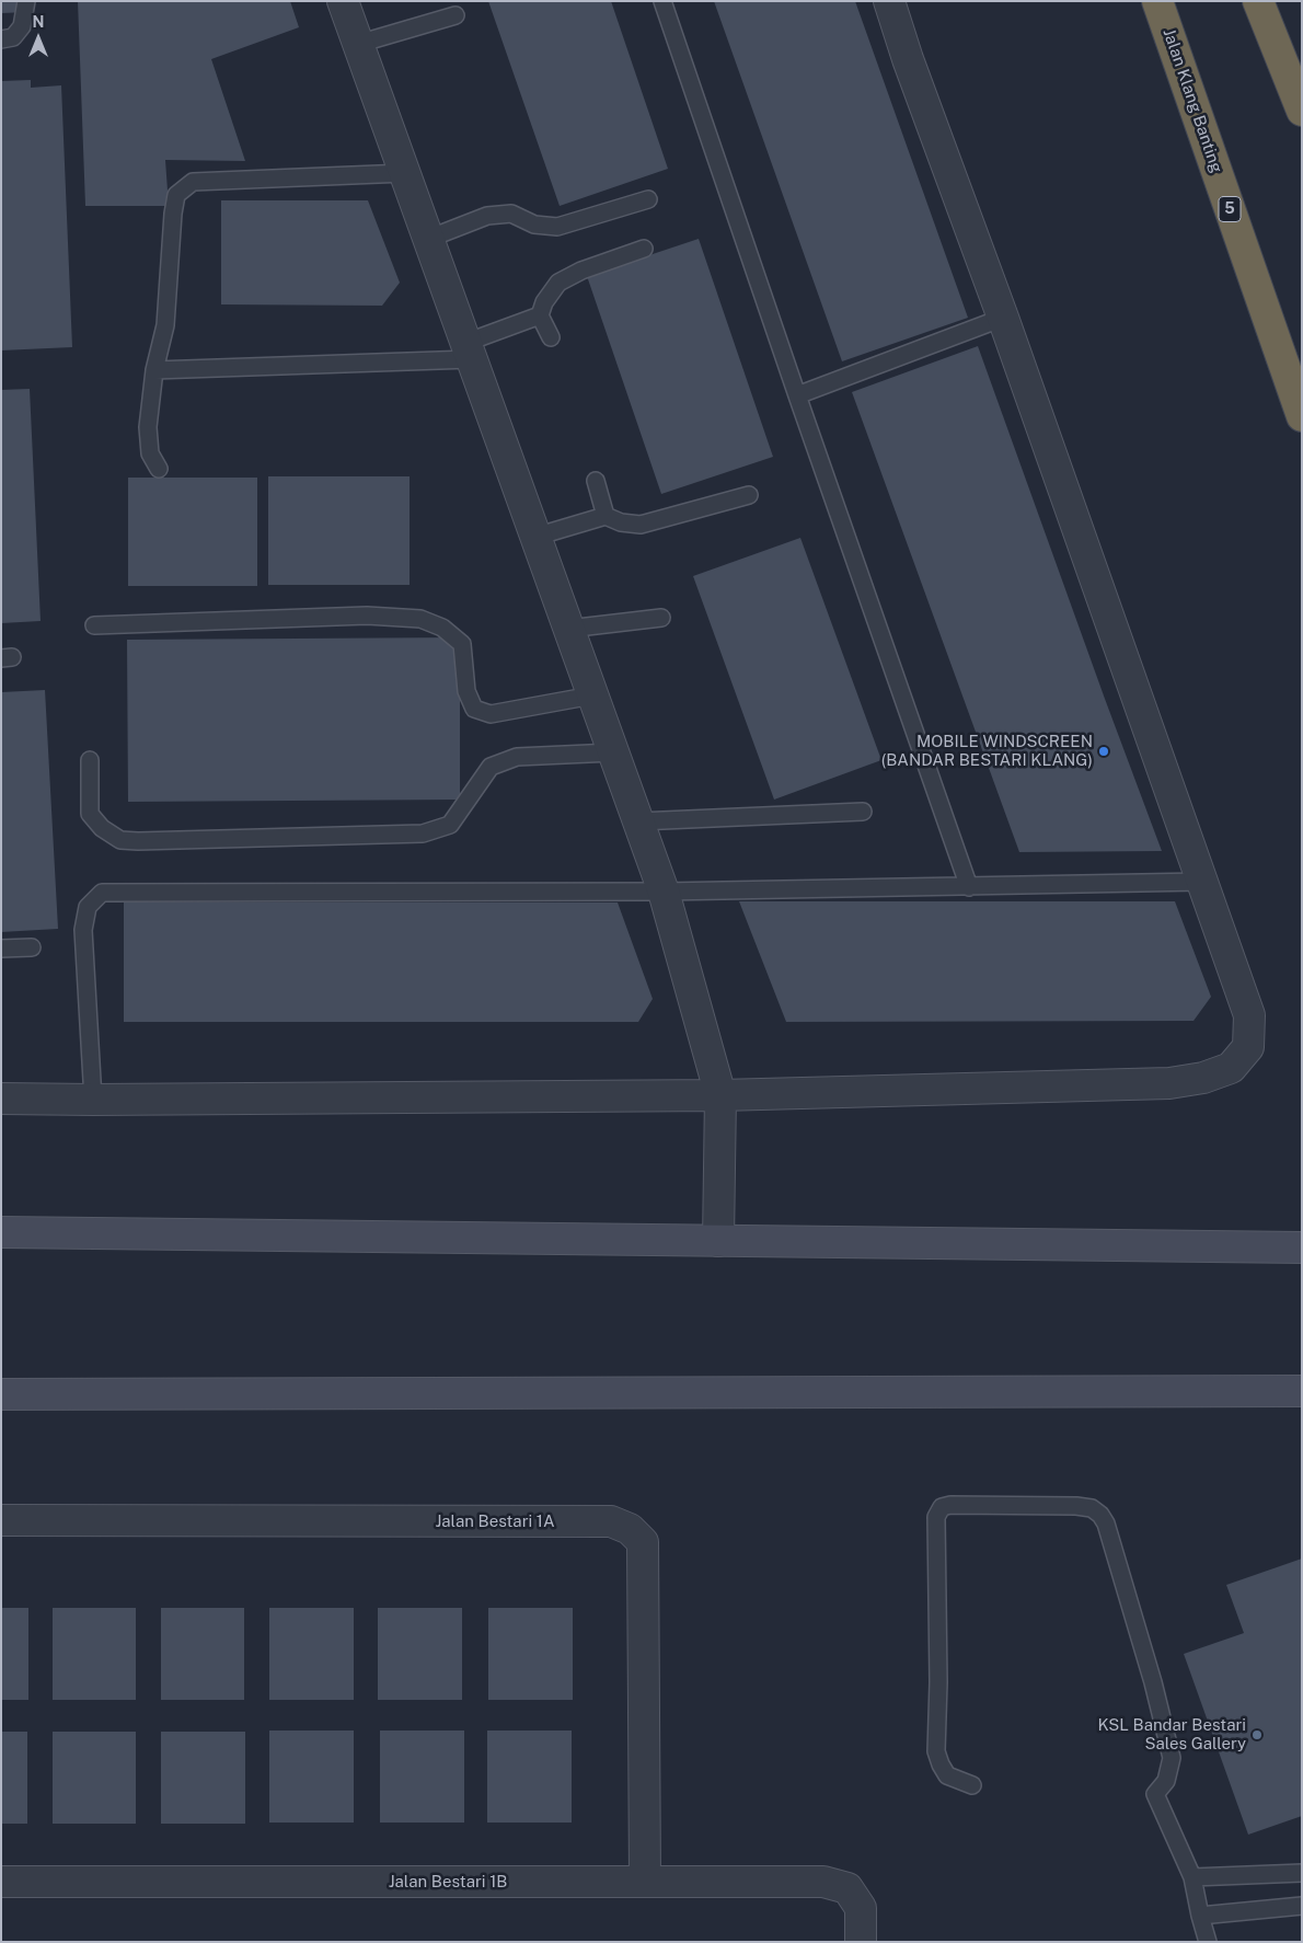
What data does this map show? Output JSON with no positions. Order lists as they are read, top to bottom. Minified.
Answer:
{"streets":{"highway":["Jalan Klang Banting","5"],"street":["Jalan Bestari 1A","Jalan Bestari 1B"]},"crossings":[["Jalan Bestari 1A","Jalan Bestari 1B"]],"places":["MOBILE WINDSCREEN (BANDAR BESTARI KLANG)","KSL Bandar Bestari Sales Gallery"],"north":"top"}
